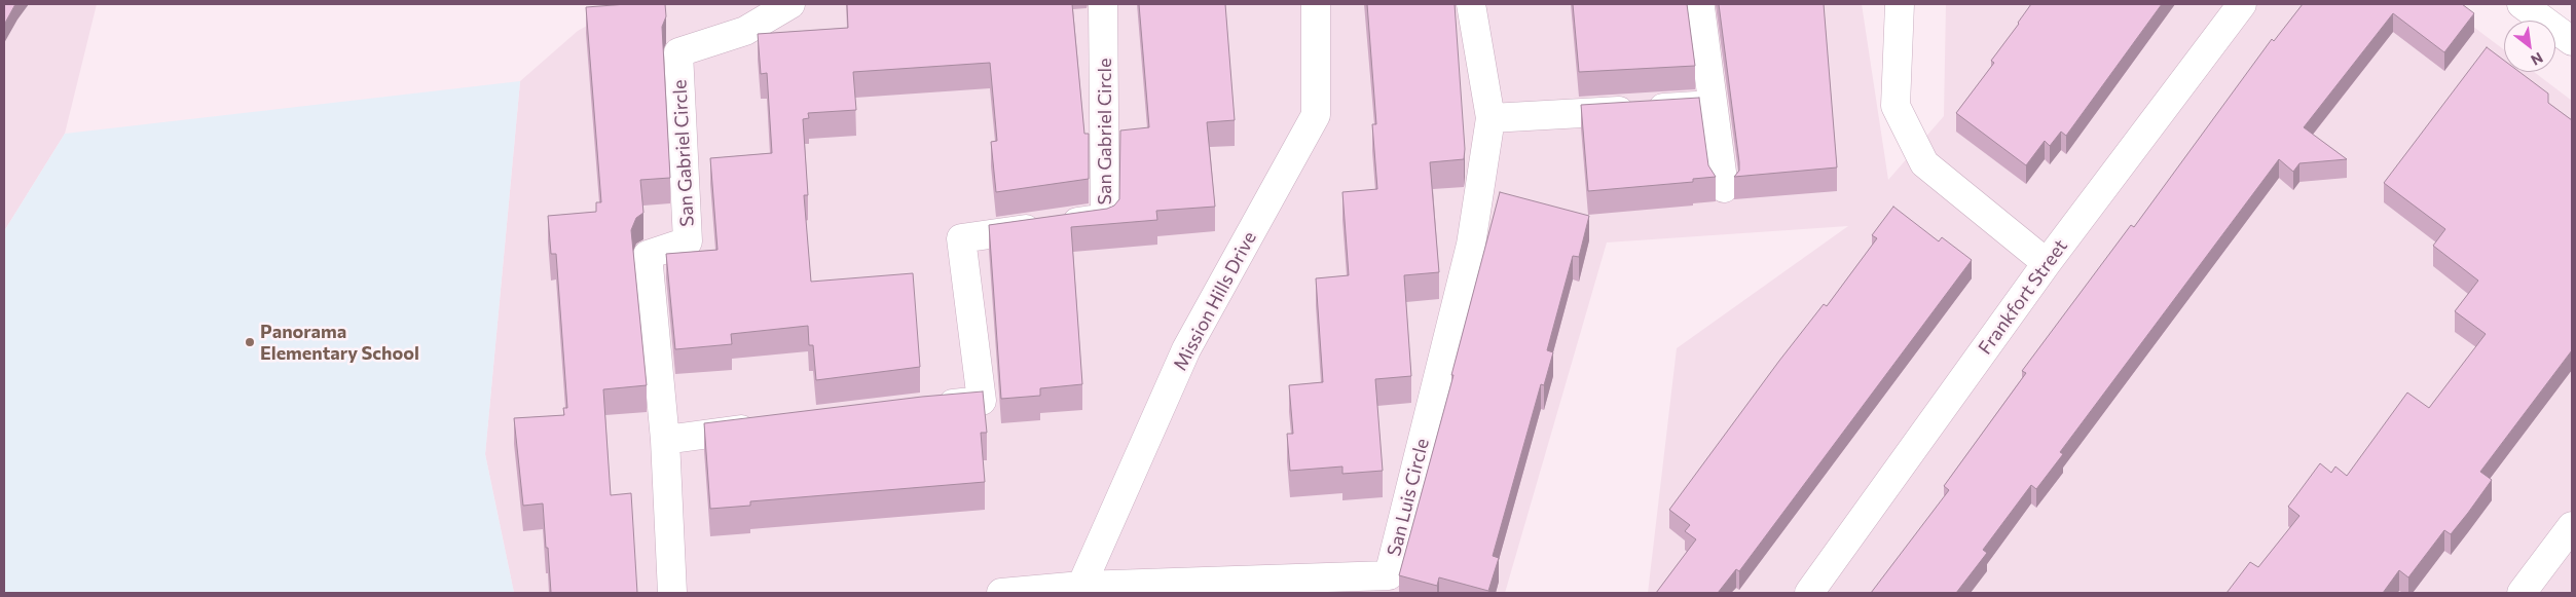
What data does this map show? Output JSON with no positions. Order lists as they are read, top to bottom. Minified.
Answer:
{"streets":{"street":["San Gabriel Circle","Frankfort Street","Mission Hills Drive","San Luis Circle"]},"crossings":[["Mission Hills Drive","San Luis Circle"]],"places":["Panorama Elementary School"],"north":"bottom right"}
